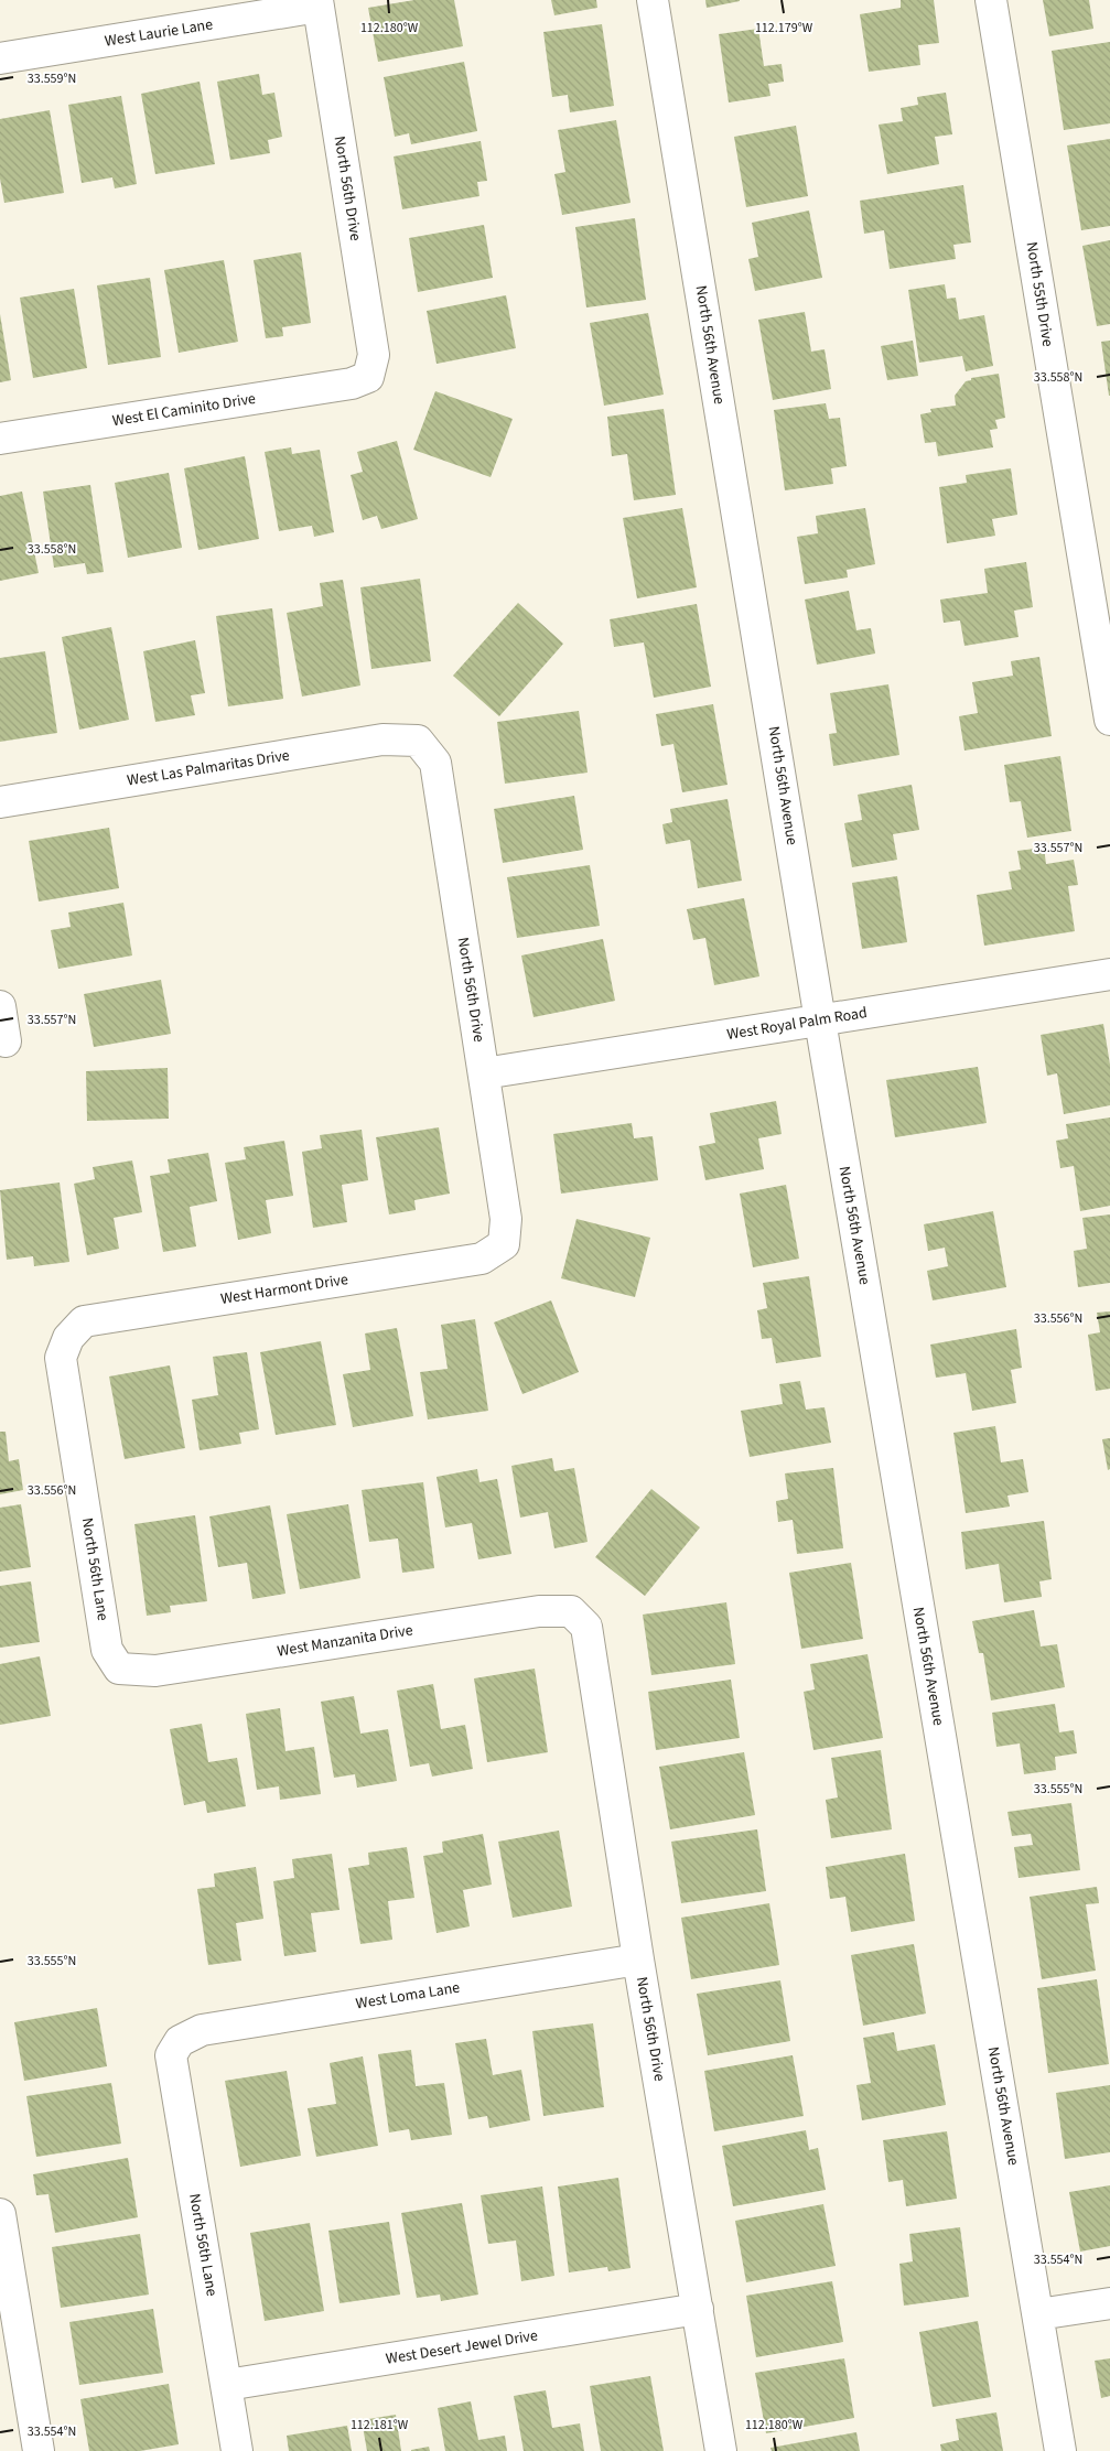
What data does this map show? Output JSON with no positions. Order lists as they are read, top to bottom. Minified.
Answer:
{"streets":{"street":["West Laurie Lane","North 56th Drive","North 55th Drive","North 56th Avenue","West El Caminito Drive","West Las Palmaritas Drive","West Royal Palm Road","West Harmont Drive","North 56th Lane","West Manzanita Drive","West Loma Lane","West Desert Jewel Drive"]},"crossings":[["West Laurie Lane","North 56th Drive"],["North 56th Drive","West El Caminito Drive"],["North 56th Drive","West Las Palmaritas Drive"],["North 56th Drive","West Royal Palm Road"],["North 56th Drive","West Harmont Drive"],["North 56th Drive","West Manzanita Drive"],["North 56th Drive","West Loma Lane"],["North 56th Drive","West Desert Jewel Drive"],["North 56th Avenue","West Royal Palm Road"],["West Harmont Drive","North 56th Lane"],["North 56th Lane","West Manzanita Drive"],["North 56th Lane","West Loma Lane"],["North 56th Lane","West Desert Jewel Drive"]],"coordinates":["112.179°W","112.180°W","33.559°N","33.558°N","33.557°N","33.556°N","33.555°N","33.554°N","112.181°W"]}
